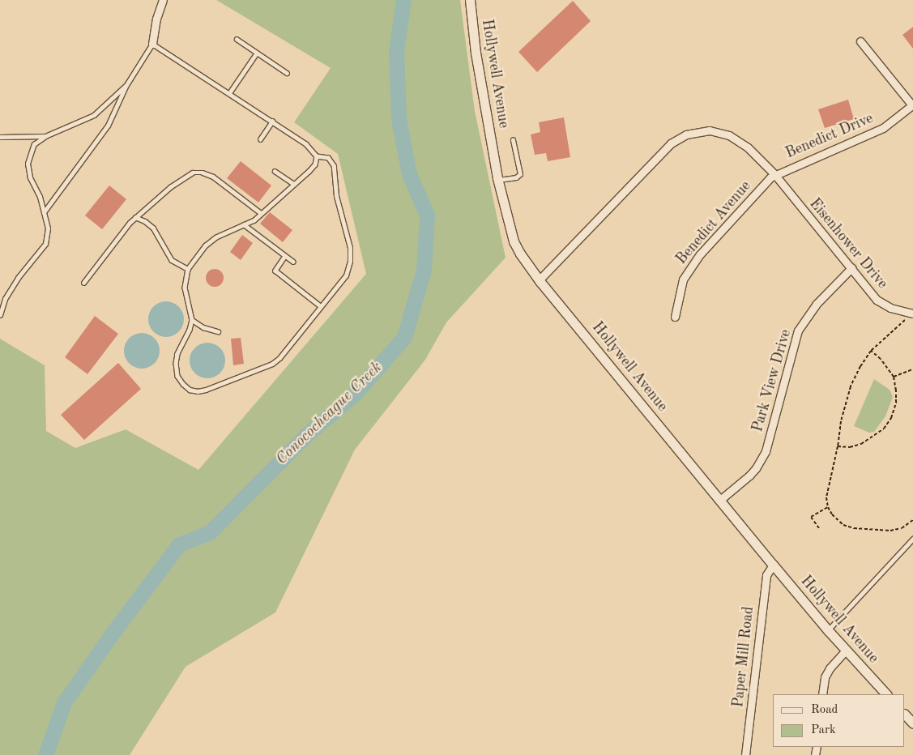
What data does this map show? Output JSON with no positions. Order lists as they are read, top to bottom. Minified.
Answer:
{"streets":{"street":["Hollywell Avenue","Benedict Drive","Benedict Avenue","Eisenhower Drive","Park View Drive","Paper Mill Road"]},"crossings":[["Hollywell Avenue","Eisenhower Drive"],["Hollywell Avenue","Park View Drive"],["Hollywell Avenue","Paper Mill Road"],["Benedict Drive","Benedict Avenue"],["Benedict Drive","Eisenhower Drive"],["Benedict Avenue","Eisenhower Drive"],["Eisenhower Drive","Park View Drive"]],"water":["Conococheague Creek"],"legend":["Road","Park"]}
